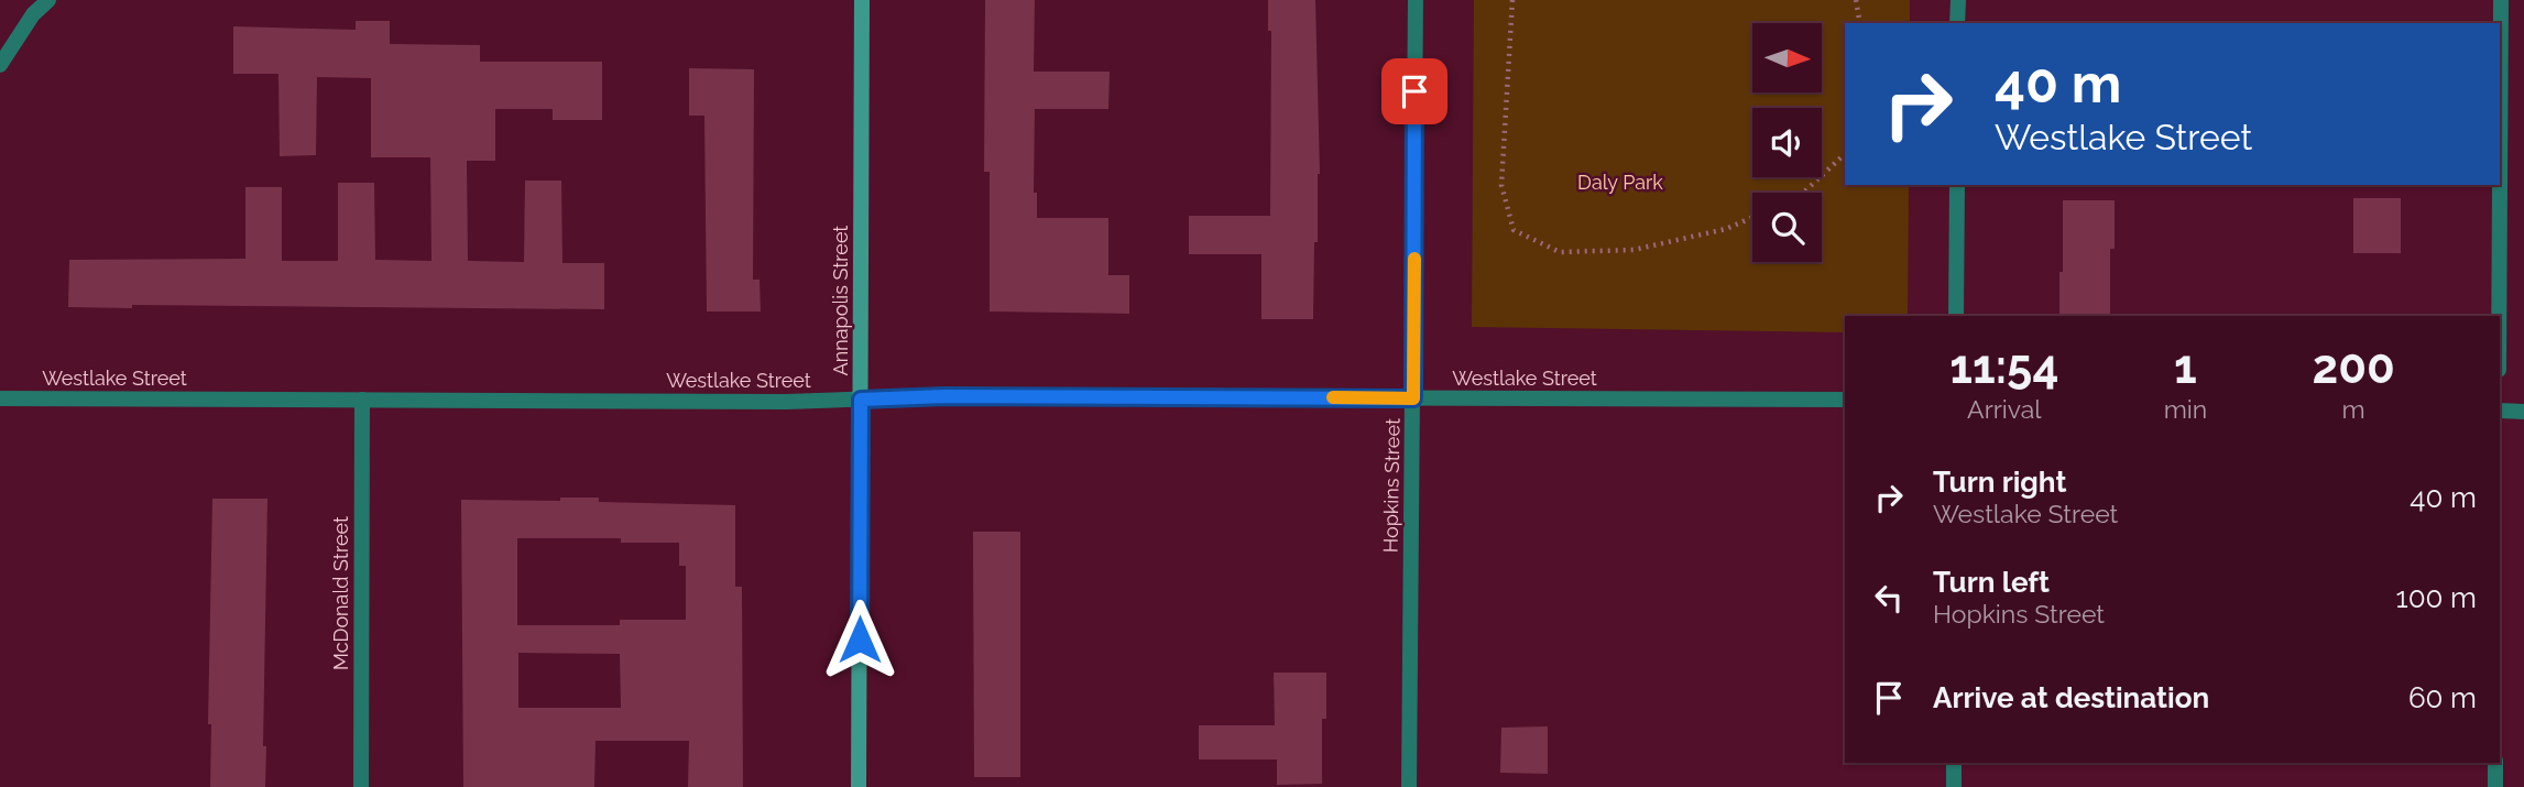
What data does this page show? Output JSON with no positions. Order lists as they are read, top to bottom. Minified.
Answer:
{"streets":{"street":["Annapolis Street","Westlake Street","Hopkins Street","McDonald Street"]},"crossings":[["Annapolis Street","Westlake Street"],["Westlake Street","Hopkins Street"],["Westlake Street","McDonald Street"]],"parks":["Daly Park"],"north":"right","page":{"turn":["40 m","Westlake Street"],"eta":["11:54","Arrival","1","min","200","m"],"list":[{"name":"Turn right","note":"Westlake Street","value":"40 m"},{"name":"Turn left","note":"Hopkins Street","value":"100 m"},{"name":"Arrive at destination","value":"60 m"}]}}
